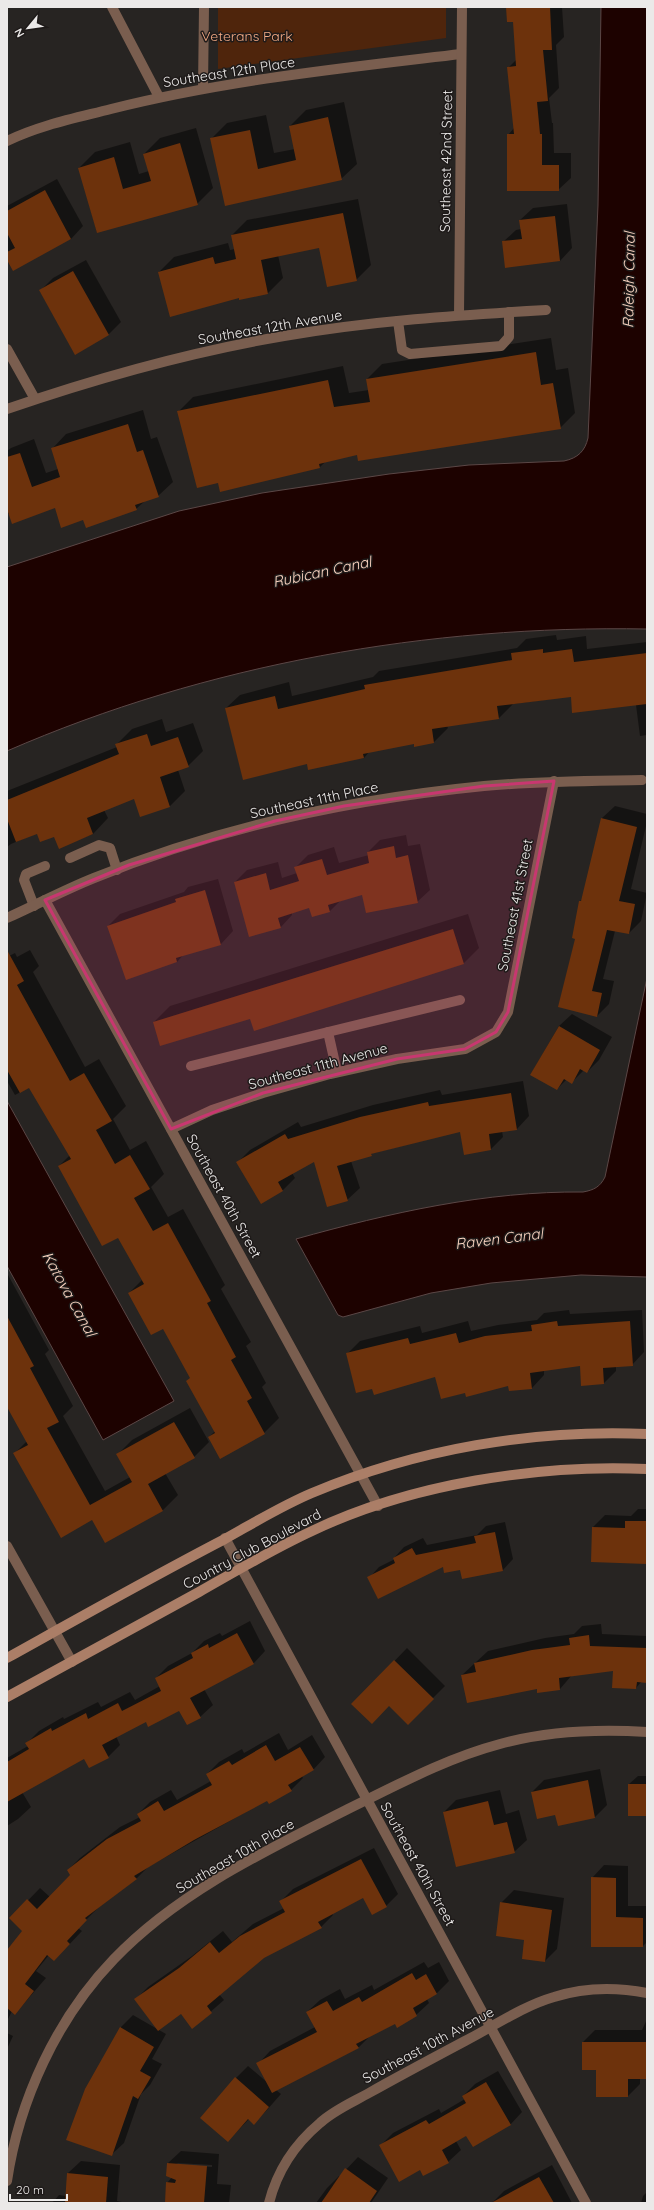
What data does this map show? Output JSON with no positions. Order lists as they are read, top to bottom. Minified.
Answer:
{"streets":{"main road":["Country Club Boulevard"],"street":["Southeast 12th Place","Southeast 42nd Street","Southeast 12th Avenue","Southeast 11th Place","Southeast 41st Street","Southeast 11th Avenue","Southeast 40th Street","Southeast 10th Place","Southeast 10th Avenue"]},"crossings":[["Southeast 12th Place","Southeast 42nd Street"],["Southeast 42nd Street","Southeast 12th Avenue"],["Southeast 11th Place","Southeast 41st Street"],["Southeast 11th Place","Southeast 40th Street"],["Southeast 41st Street","Southeast 11th Avenue"],["Southeast 11th Avenue","Southeast 40th Street"],["Southeast 40th Street","Country Club Boulevard"],["Southeast 40th Street","Southeast 10th Place"],["Southeast 40th Street","Southeast 10th Avenue"]],"water":["Raleigh Canal","Rubican Canal","Raven Canal","Katova Canal"],"parks":["Veterans Park"],"scale_bar":"20 m","north":"bottom left"}
